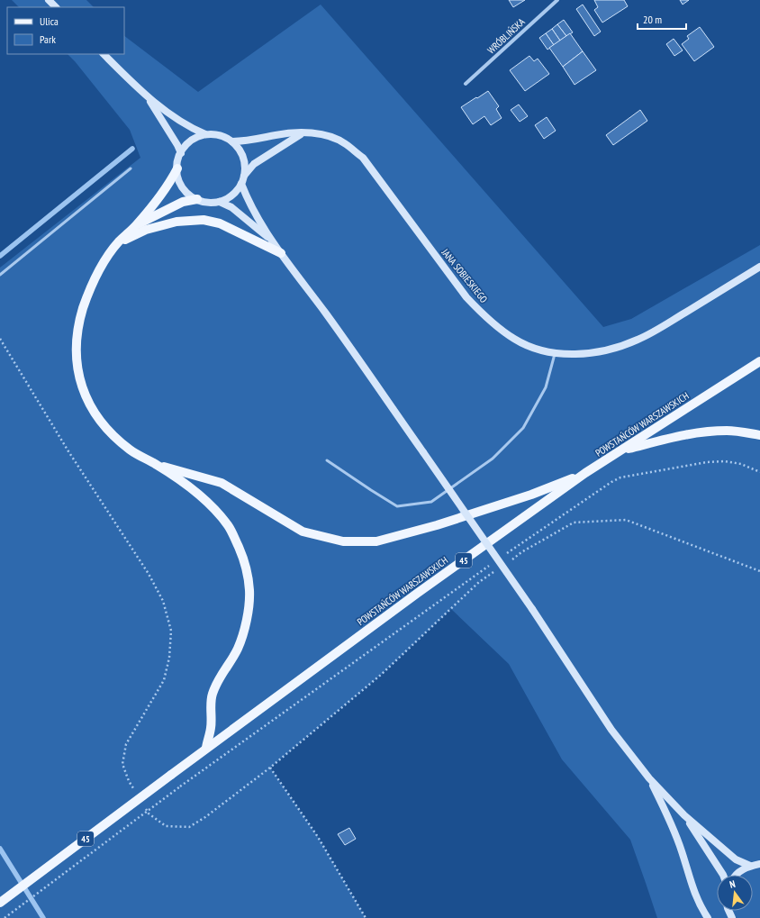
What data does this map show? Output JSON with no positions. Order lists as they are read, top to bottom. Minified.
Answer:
{"streets":{"main road":["JANA SOBIESKIEGO","POWSTAŃCÓW WARSZAWSKICH","45"],"street":["WRÓBLIŃSKA"]},"legend":["Ulica","Park"],"scale_bar":"20 m","north":"top"}
